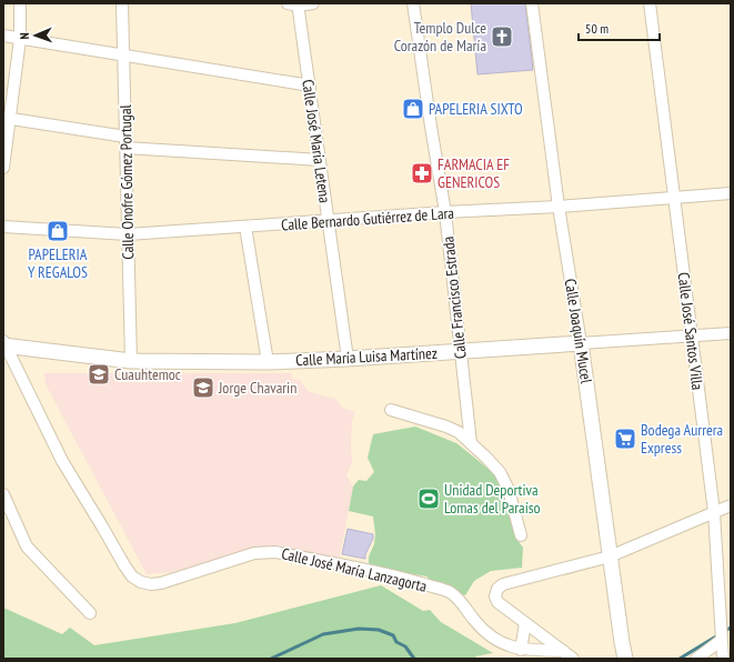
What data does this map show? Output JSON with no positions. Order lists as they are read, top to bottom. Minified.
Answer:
{"streets":{"street":["Calle José María Letena","Calle Onofre Gómez Portugal","Calle Bernardo Gutiérrez de Lara","Calle Francisco Estrada","Calle Joaquín Mucel","Calle José Santos Villa","Calle María Luisa Martínez","Calle José María Lanzagorta"]},"crossings":[["Calle José María Letena","Calle Bernardo Gutiérrez de Lara"],["Calle José María Letena","Calle María Luisa Martínez"],["Calle Onofre Gómez Portugal","Calle Bernardo Gutiérrez de Lara"],["Calle Onofre Gómez Portugal","Calle María Luisa Martínez"],["Calle Bernardo Gutiérrez de Lara","Calle Francisco Estrada"],["Calle Bernardo Gutiérrez de Lara","Calle Joaquín Mucel"],["Calle Bernardo Gutiérrez de Lara","Calle José Santos Villa"],["Calle Francisco Estrada","Calle María Luisa Martínez"],["Calle Joaquín Mucel","Calle María Luisa Martínez"],["Calle José Santos Villa","Calle María Luisa Martínez"],["Calle María Luisa Martínez","Calle José María Lanzagorta"]],"places":{"church":["Templo Dulce Corazón de María"],"shop":["PAPELERIA SIXTO","PAPELERIA Y REGALOS"],"pharmacy":["FARMACIA EF GENERICOS"],"school or university":["Cuauhtemoc","Jorge Chavarin"],"supermarket":["Bodega Aurrera Express"],"sports":["Unidad Deportiva Lomas del Paraíso"]},"scale_bar":"50 m","north":"left"}
